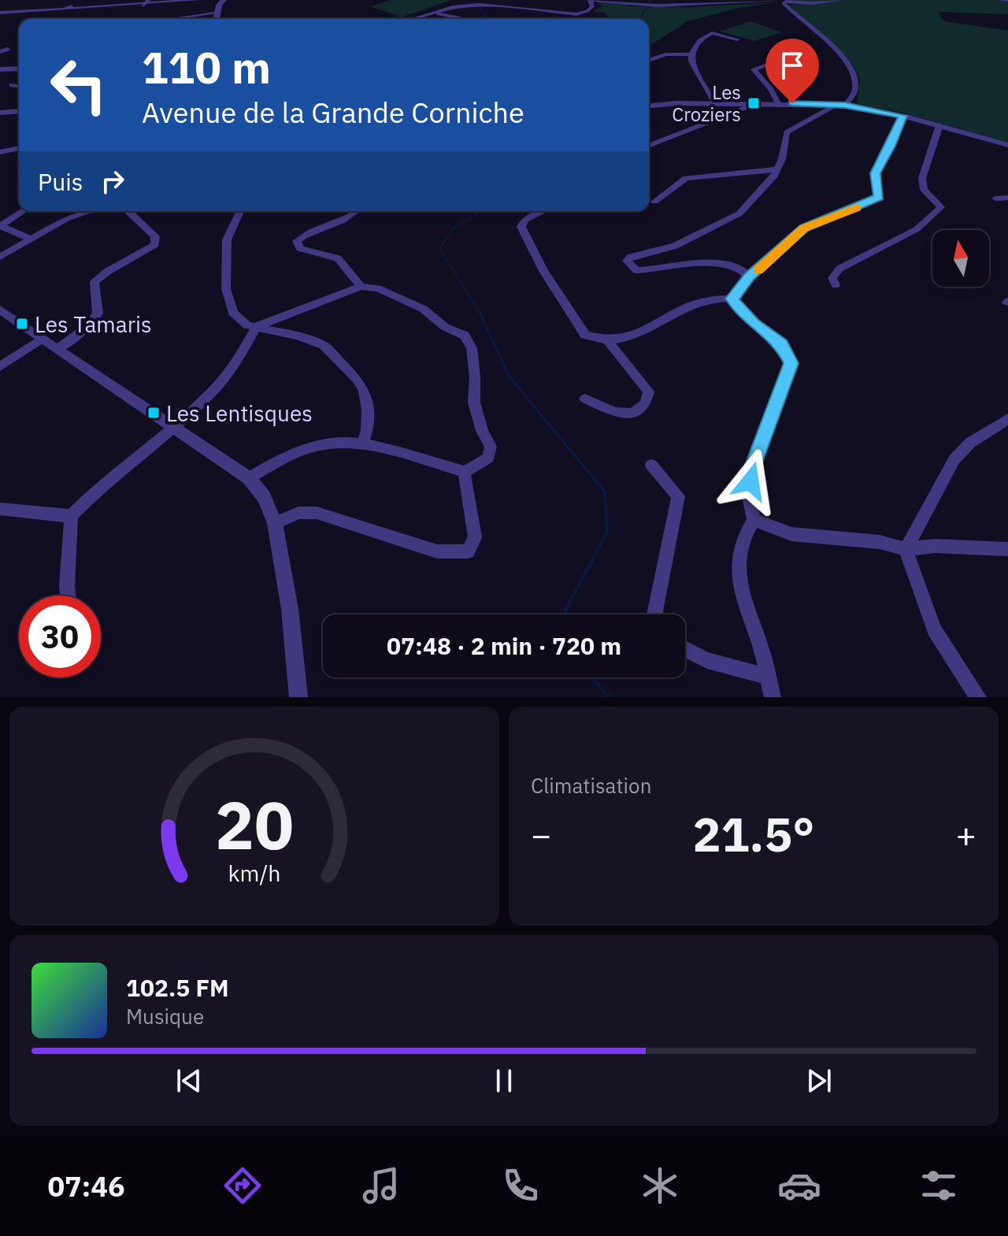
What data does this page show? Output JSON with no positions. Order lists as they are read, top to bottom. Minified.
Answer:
{"places":{"transit":["Les Croziers","Les Tamaris","Les Lentisques"]},"north":"top","page":{"turn":["110 m","Avenue de la Grande Corniche"],"then":"Puis","limit":"30","trip":"07:48 · 2 min · 720 m","tile":"Climatisation","heat":["−","21.5°","+"],"song":["102.5 FM","Musique"],"tabs":"07:46","gauge":["20","km/h"]}}
